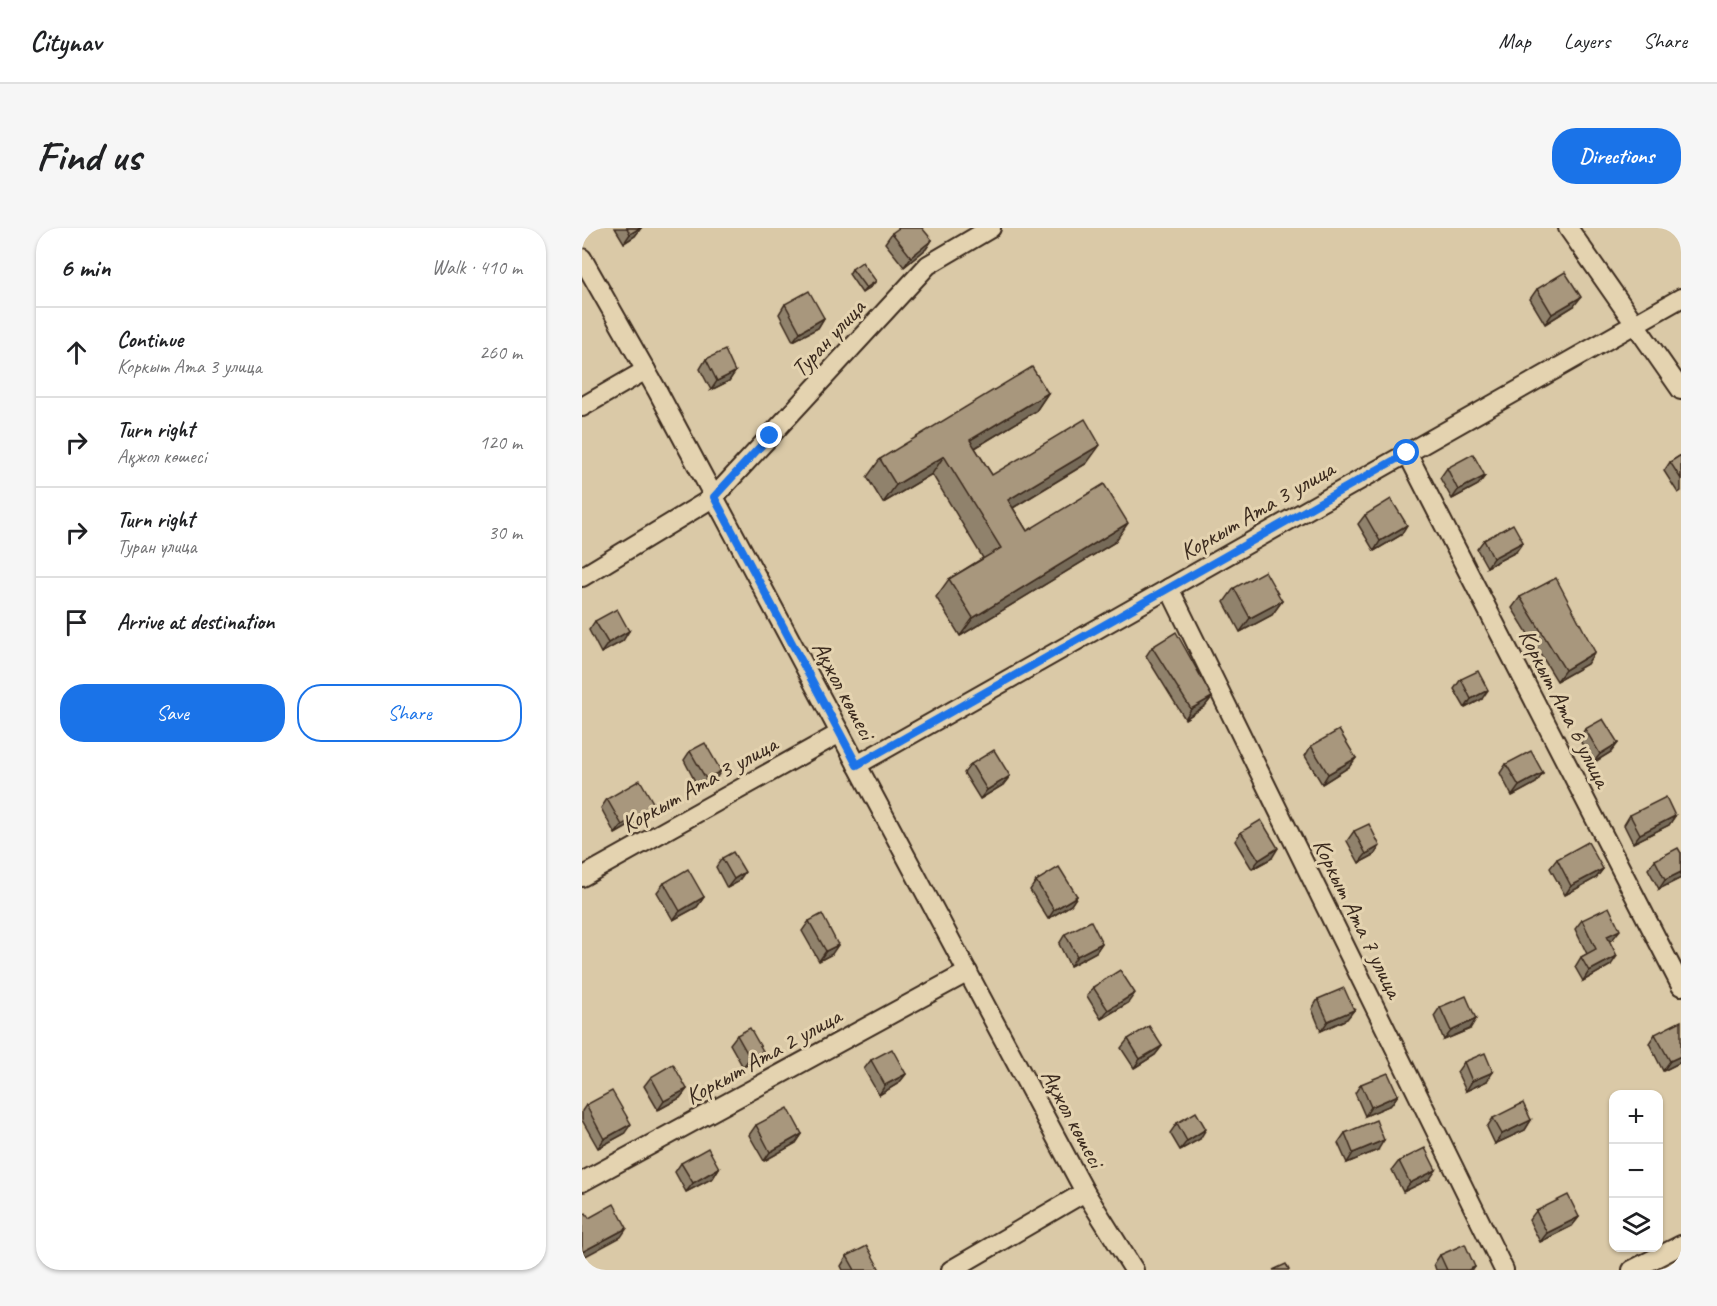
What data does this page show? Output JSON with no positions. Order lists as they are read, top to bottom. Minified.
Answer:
{"streets":{"street":["Туран улица","Коркыт Ата 3 улица","Ақжол көшесі","Коркыт Ата 6 улица","Коркыт Ата 7 улица","Коркыт Ата 2 улица"]},"crossings":[["Туран улица","Ақжол көшесі"],["Коркыт Ата 3 улица","Ақжол көшесі"],["Коркыт Ата 3 улица","Коркыт Ата 6 улица"],["Коркыт Ата 3 улица","Коркыт Ата 7 улица"],["Ақжол көшесі","Коркыт Ата 2 улица"]],"page":{"header":"Citynav","nav":["Map","Layers","Share"],"buttons":["Directions",["Save","Share"]],"title":"Find us","heading":["6 min","Walk · 410 m"],"list":[["Continue","Коркыт Ата 3 улица","260 m"],["Turn right","Ақжол көшесі","120 m"],["Turn right","Туран улица","30 m"],"Arrive at destination"],"map_buttons":["+","−"]}}
